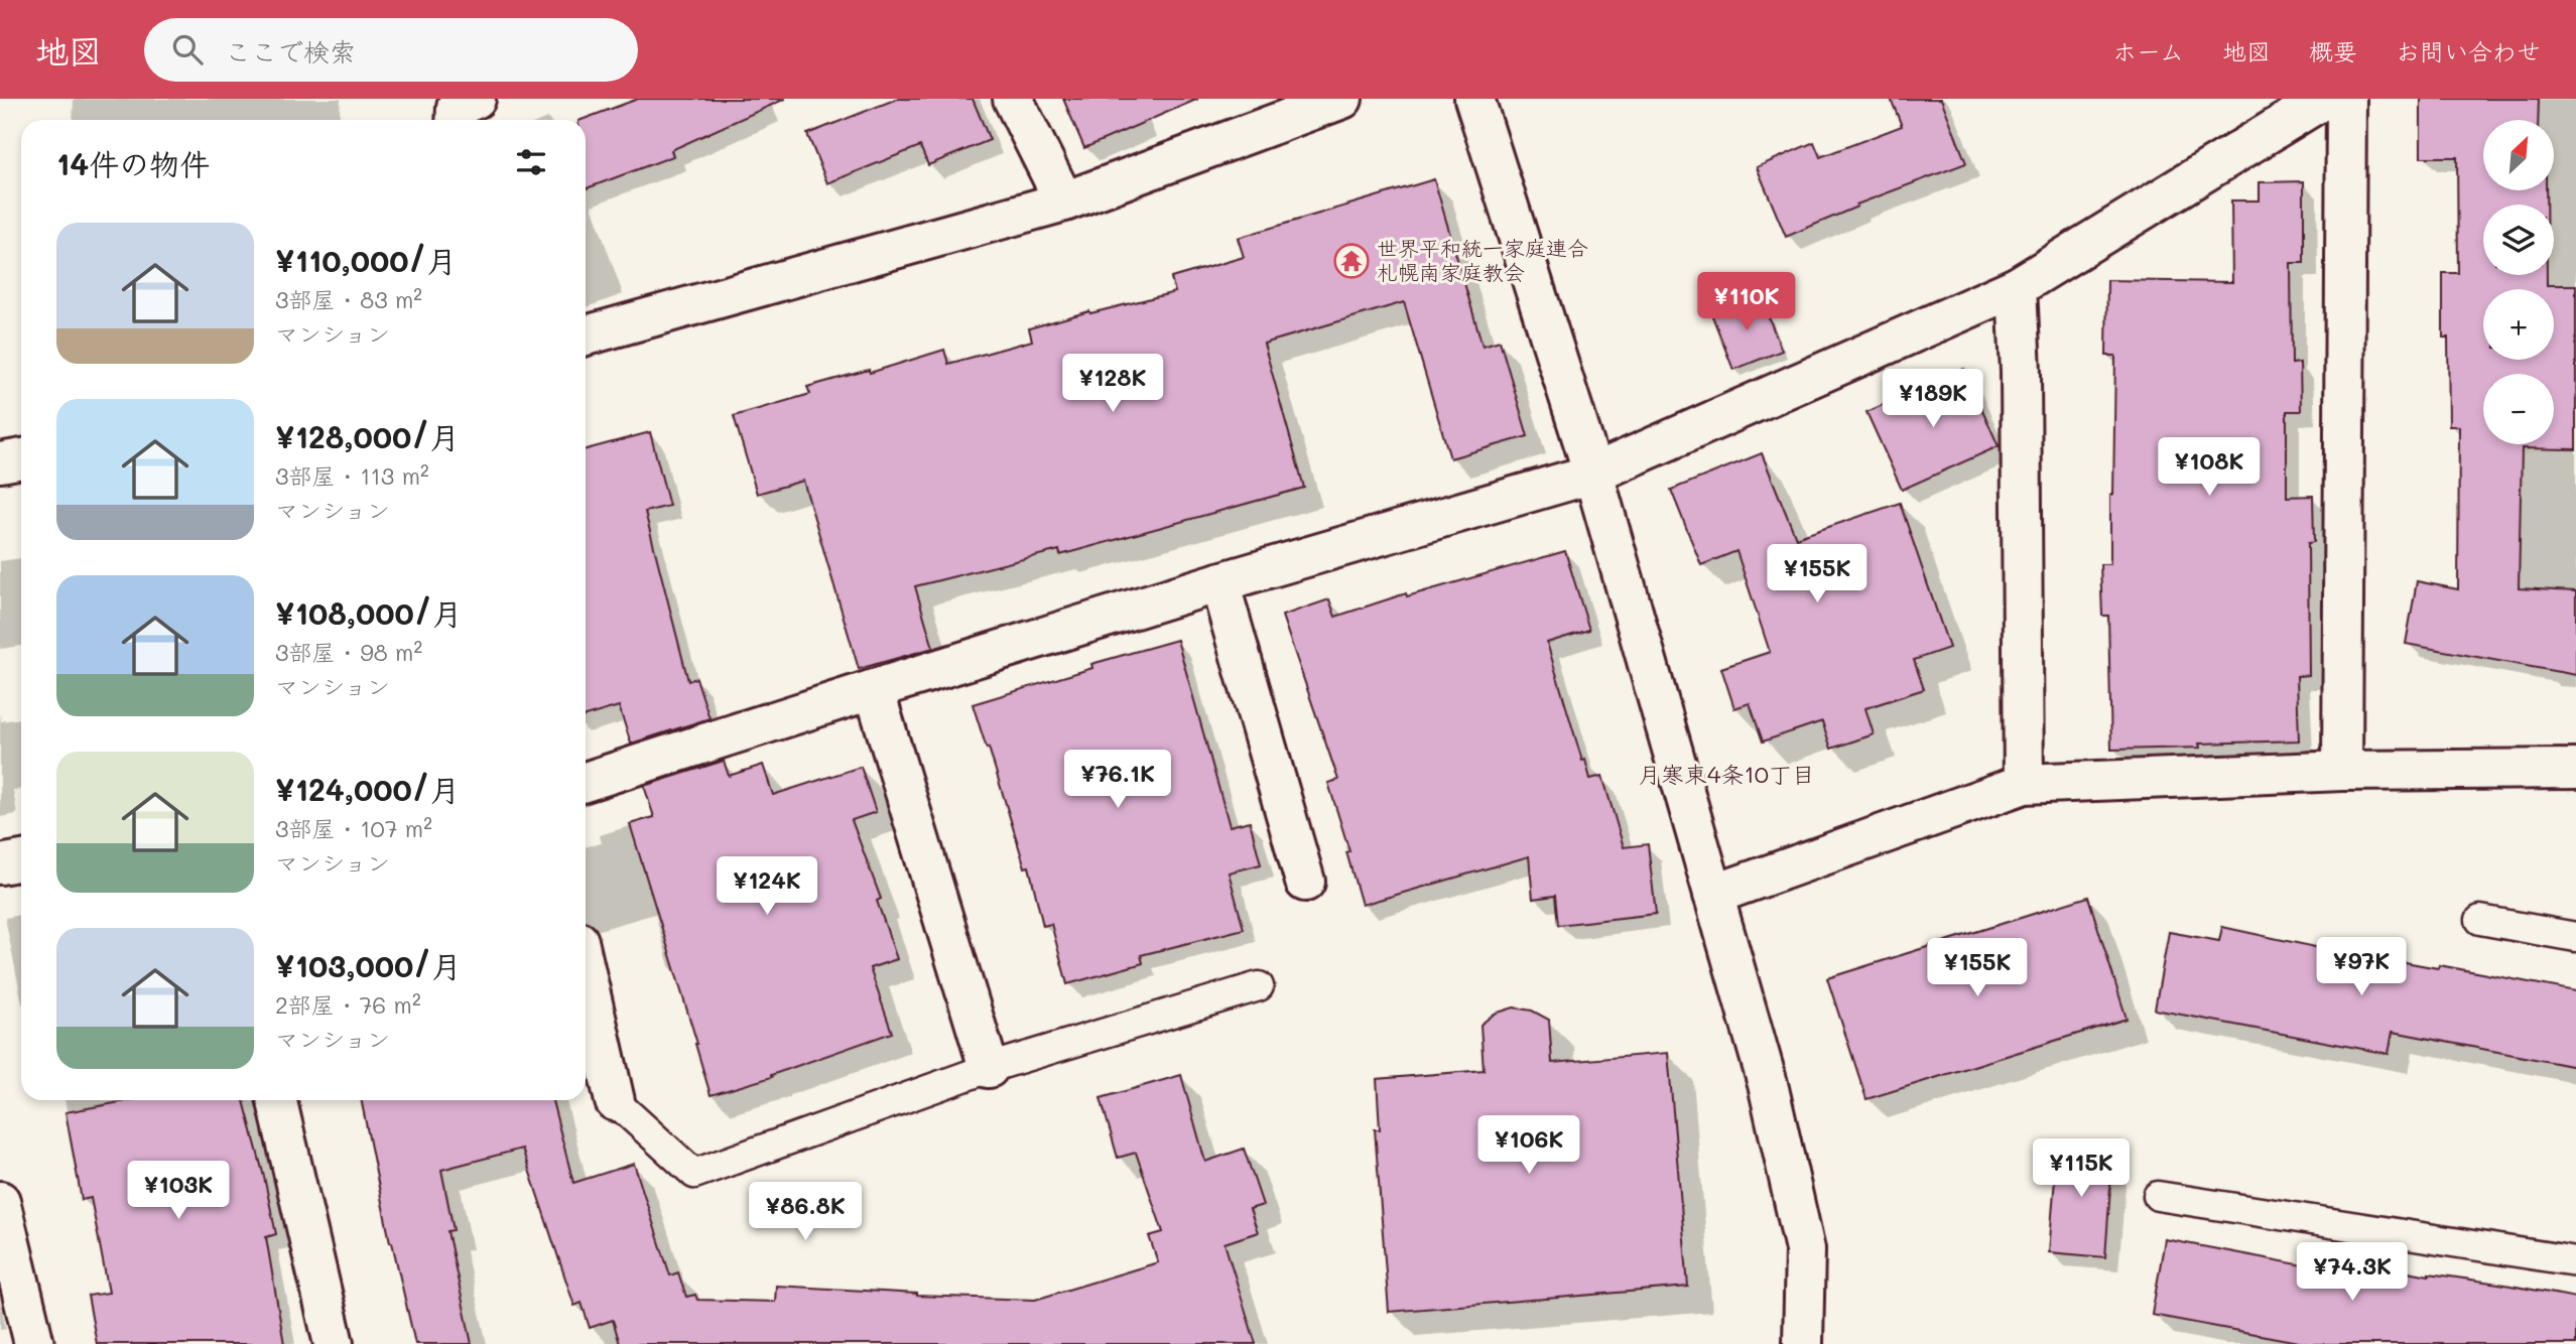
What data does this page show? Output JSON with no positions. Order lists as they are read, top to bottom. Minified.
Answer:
{"districts":["月寒東4条10丁目"],"places":{"temple":["世界平和統一家庭連合 札幌南家庭教会"]},"north":"top right","page":{"header":"地図","search":"ここで検索","nav":["ホーム","地図","概要","お問い合わせ"],"map_buttons":["+","−"],"heading":"14件の物件","list":[{"name":"¥110,000/月","note":"3部屋 · 83 m² · マンション"},{"name":"¥128,000/月","note":"3部屋 · 113 m² · マンション"},{"name":"¥108,000/月","note":"3部屋 · 98 m² · マンション"},{"name":"¥124,000/月","note":"3部屋 · 107 m² · マンション"},{"name":"¥103,000/月","note":"2部屋 · 76 m² · マンション"}],"price":["¥110K","¥128K","¥189K","¥108K","¥155K","¥76.1K","¥124K","¥97K","¥155K","¥106K","¥115K","¥103K","¥86.8K","¥74.3K"]}}
